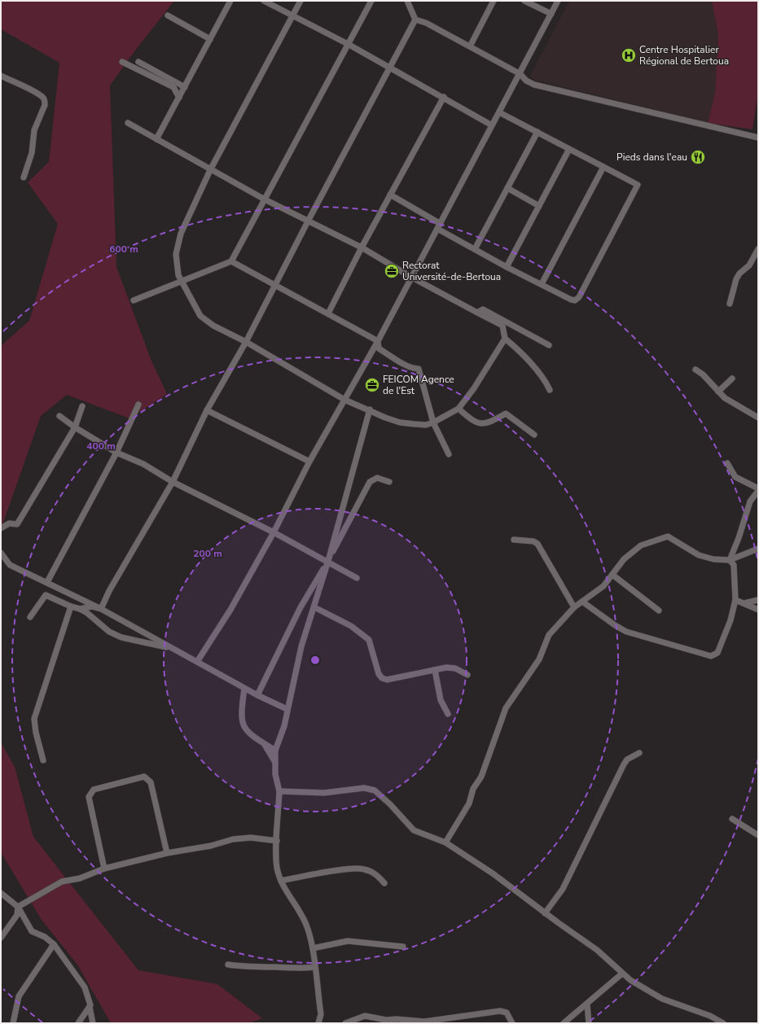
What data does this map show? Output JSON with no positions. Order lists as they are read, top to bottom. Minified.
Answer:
{"places":{"hospital":["Centre Hospitalier Régional de Bertoua"],"restaurant":["Pieds dans l'eau"],"office":["Rectorat Université-de-Bertoua","FEICOM Agence de l'Est"]},"rings":["600 m","400 m","200 m"]}
